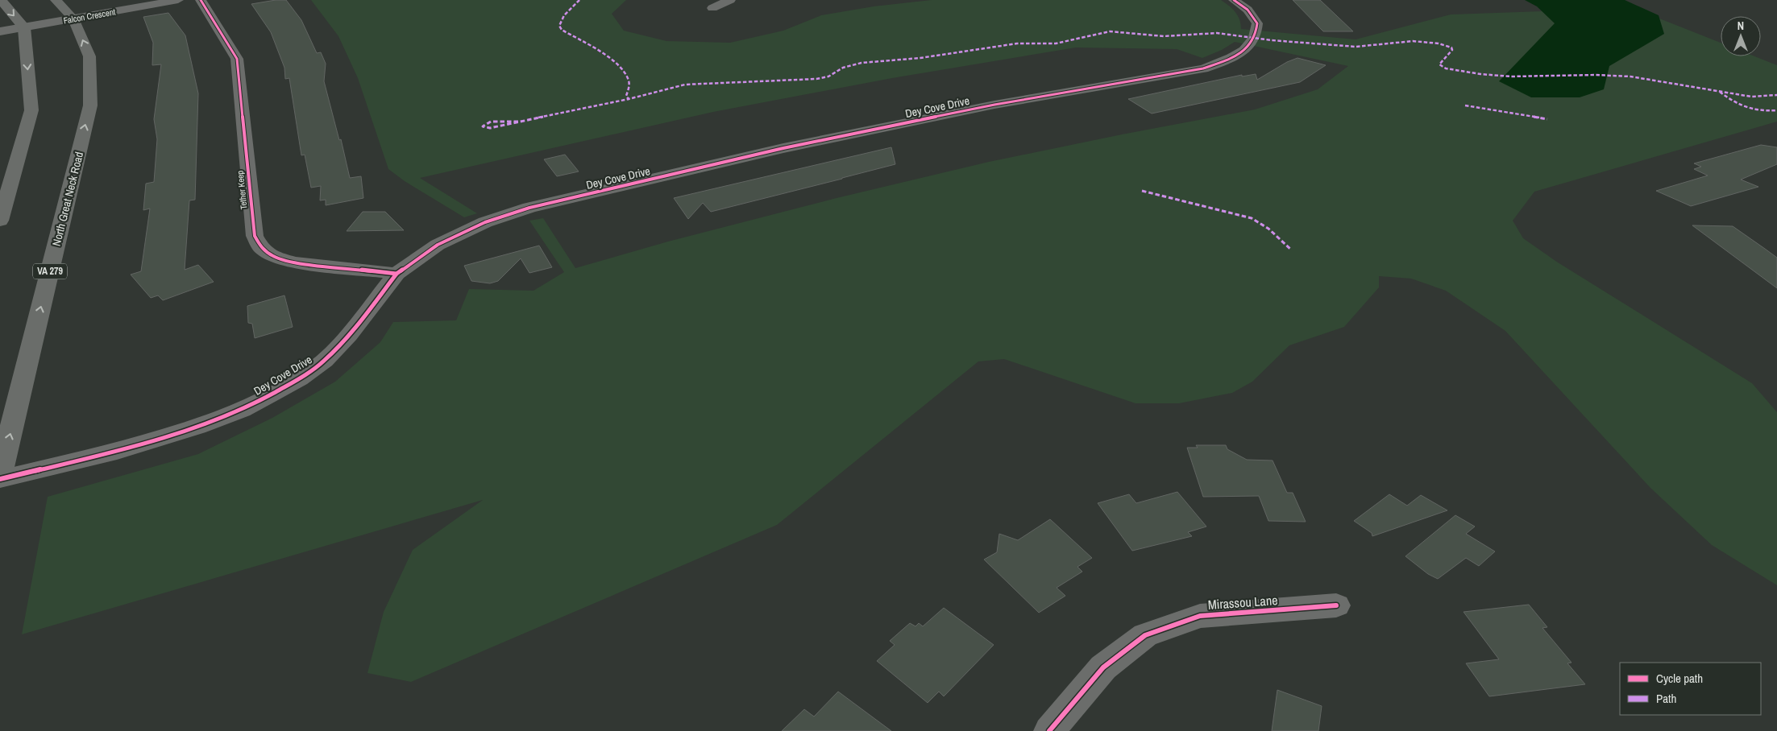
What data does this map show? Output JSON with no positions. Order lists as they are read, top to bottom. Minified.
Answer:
{"streets":{"main road":["North Great Neck Road","VA 279"],"street":["Falcon Crescent","Dey Cove Drive","Tether Keep","Mirassou Lane"]},"crossings":[["Falcon Crescent","North Great Neck Road"],["Dey Cove Drive","Tether Keep"]],"legend":["Cycle path","Path"],"north":"top"}
